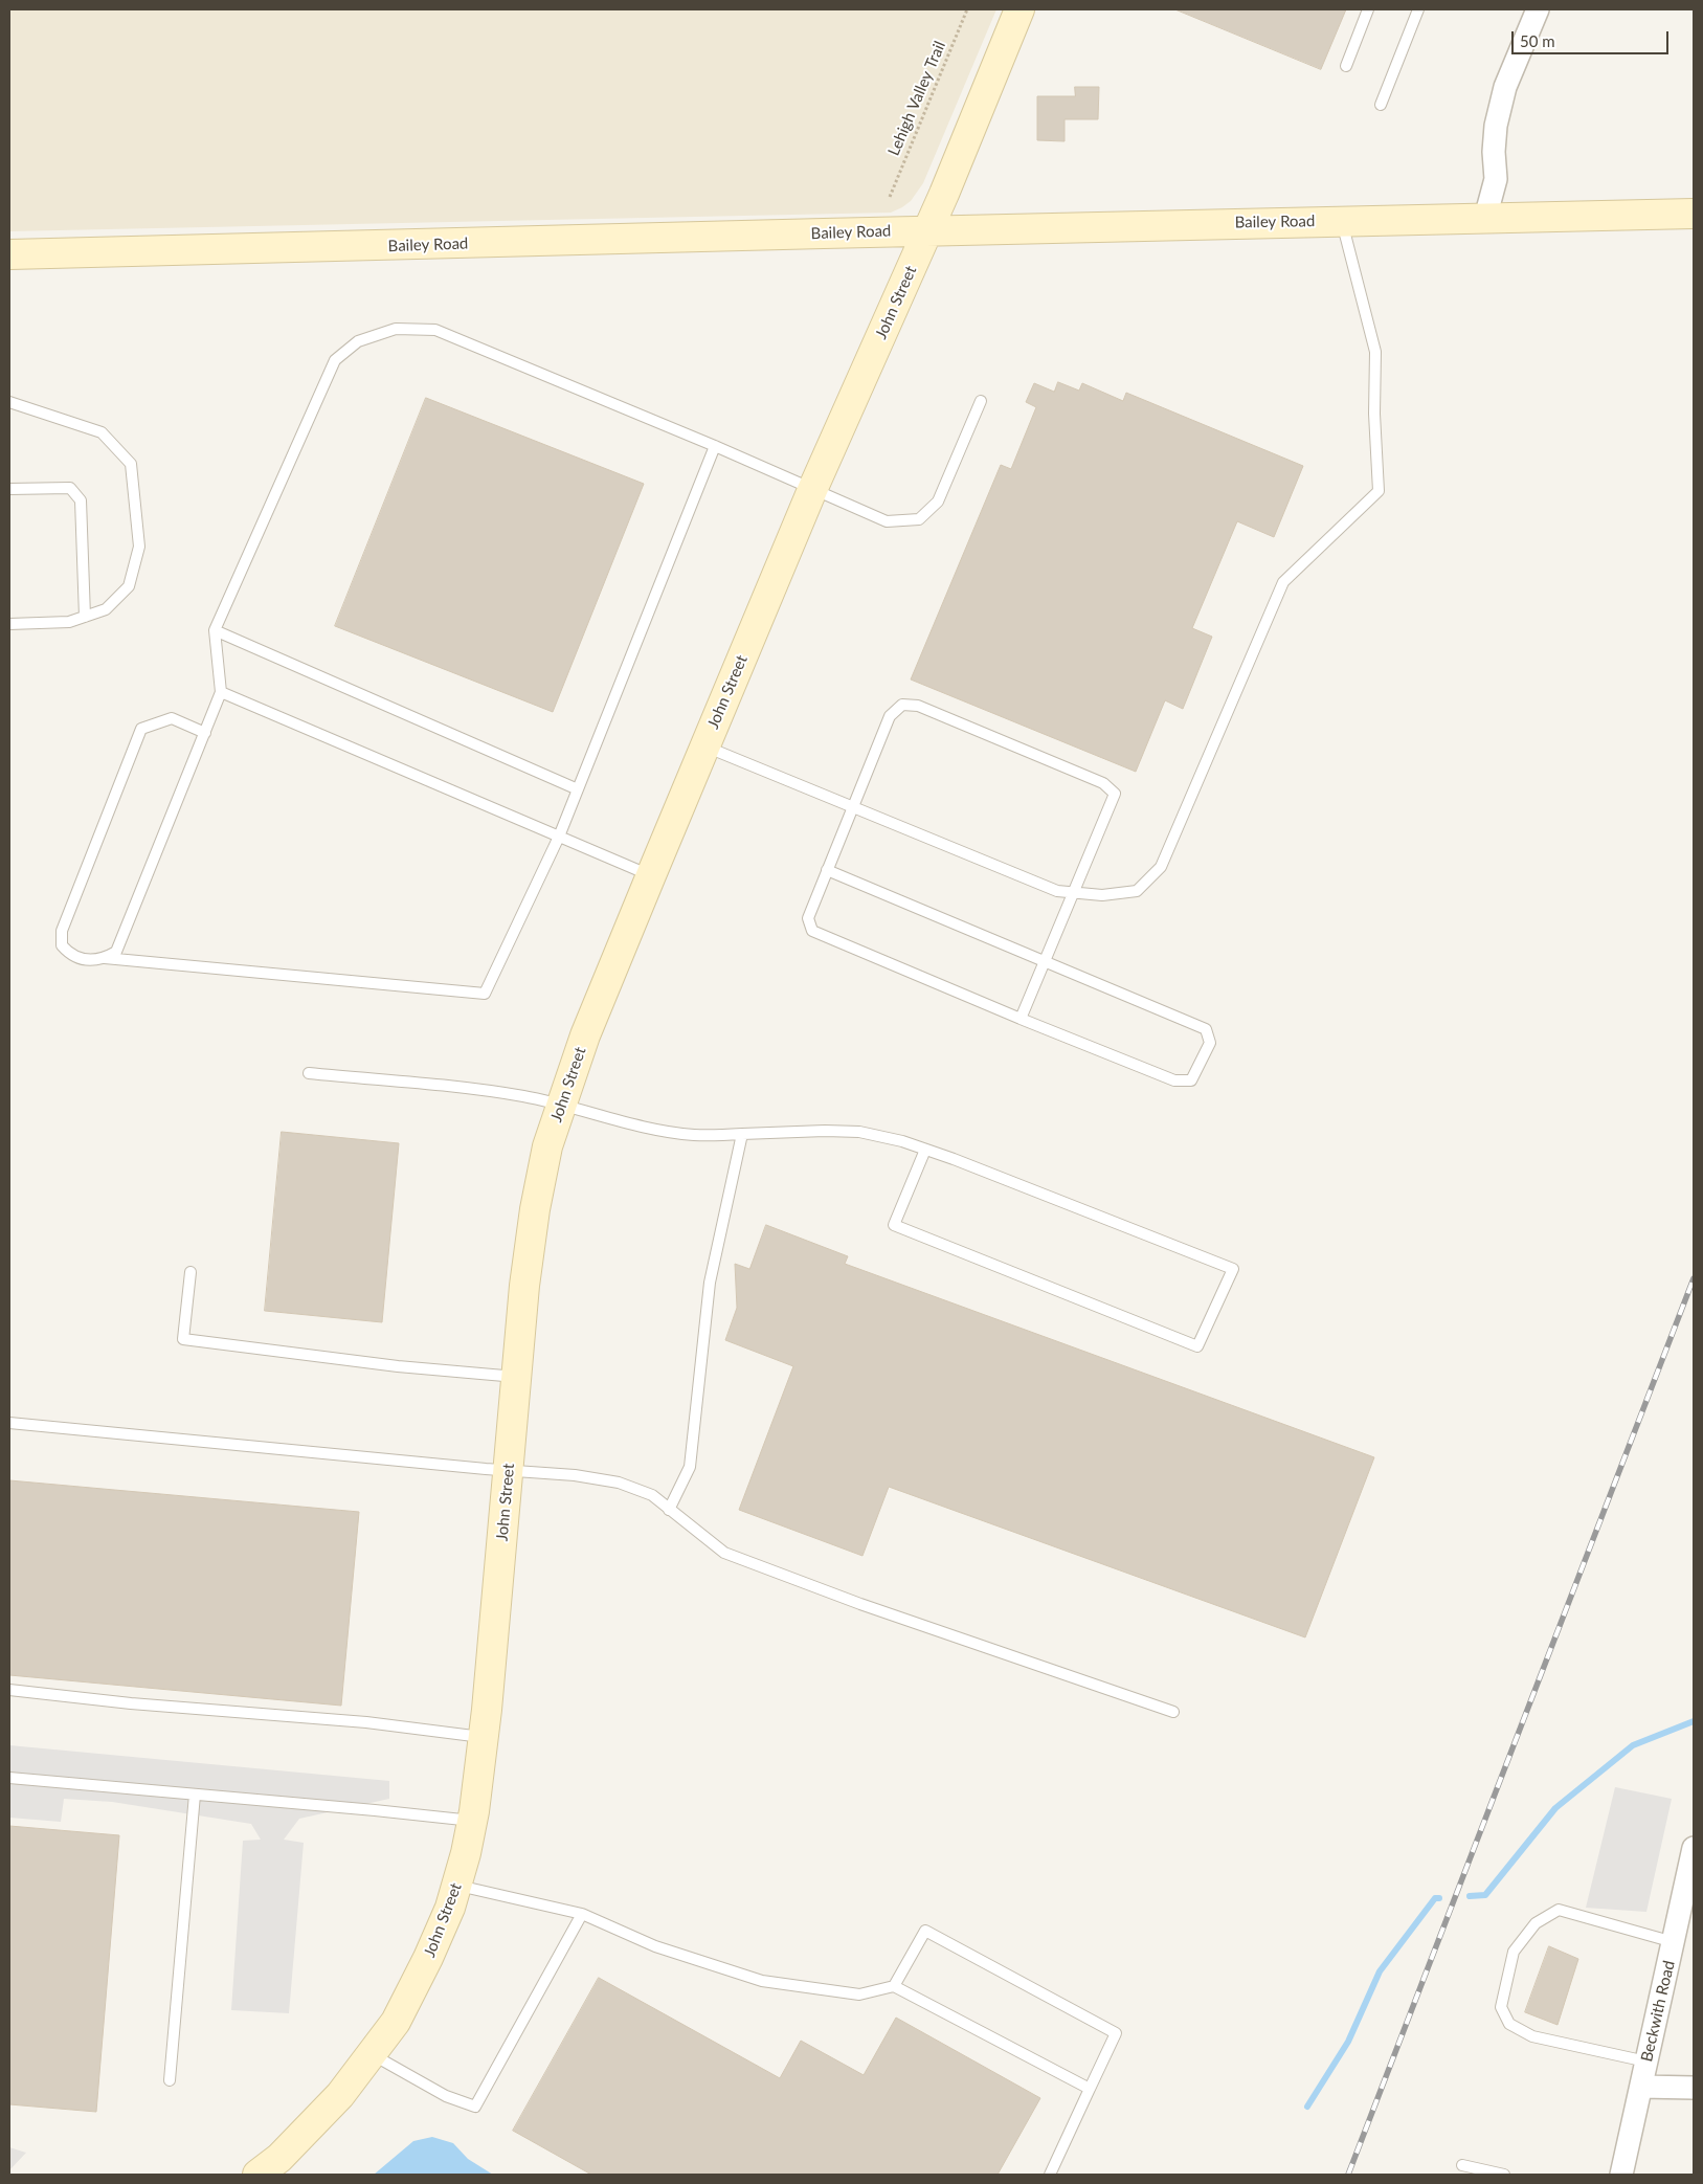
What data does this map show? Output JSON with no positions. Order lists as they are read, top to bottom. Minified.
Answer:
{"streets":{"street":["Bailey Road","John Street","Beckwith Road"],"path":["Lehigh Valley Trail"]},"crossings":[["Bailey Road","John Street"]],"scale_bar":"50 m"}
